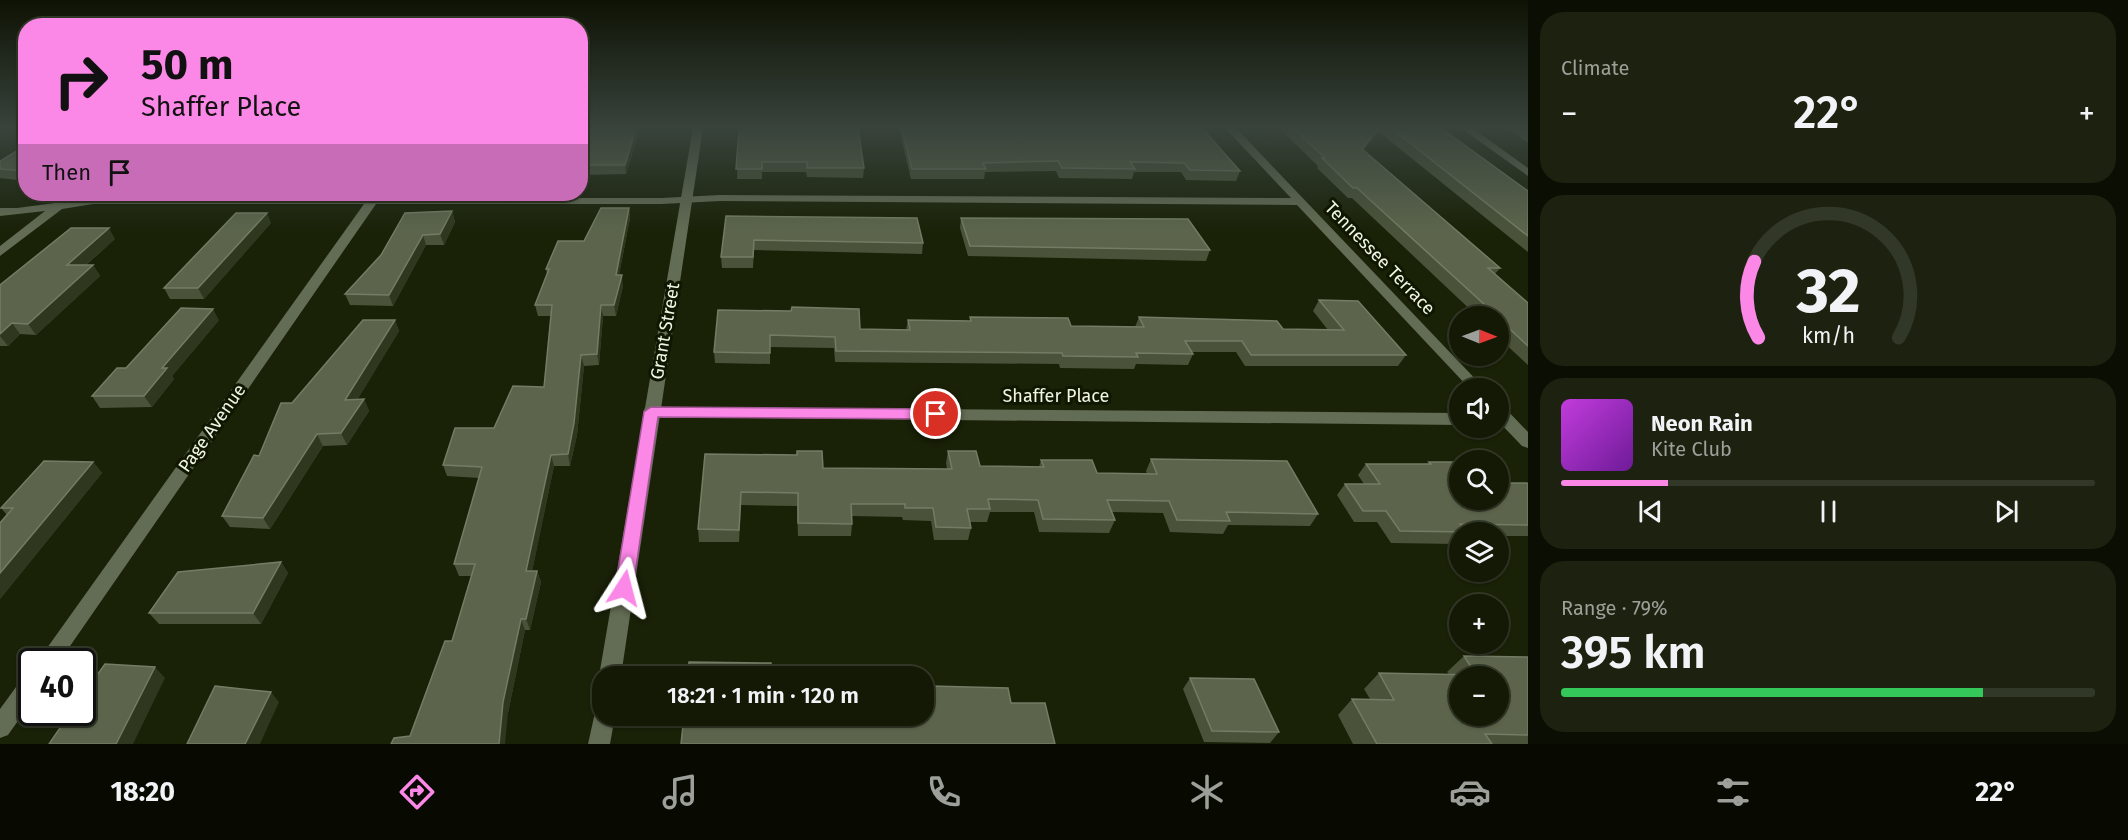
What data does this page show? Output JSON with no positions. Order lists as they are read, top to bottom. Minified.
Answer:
{"streets":{"street":["Tennessee Terrace","Grant Street","Shaffer Place","Page Avenue"]},"crossings":[["Grant Street","Shaffer Place"]],"north":"right","page":{"tile":["Climate",["Range · 79%","395 km"]],"turn":["50 m","Shaffer Place"],"heat":["−","22°","+"],"then":"Then","map_buttons":["+","−"],"song":["Neon Rain","Kite Club"],"limit":"40","trip":"18:21 · 1 min · 120 m","tabs":["18:20","22°"],"gauge":["32","km/h"]}}
